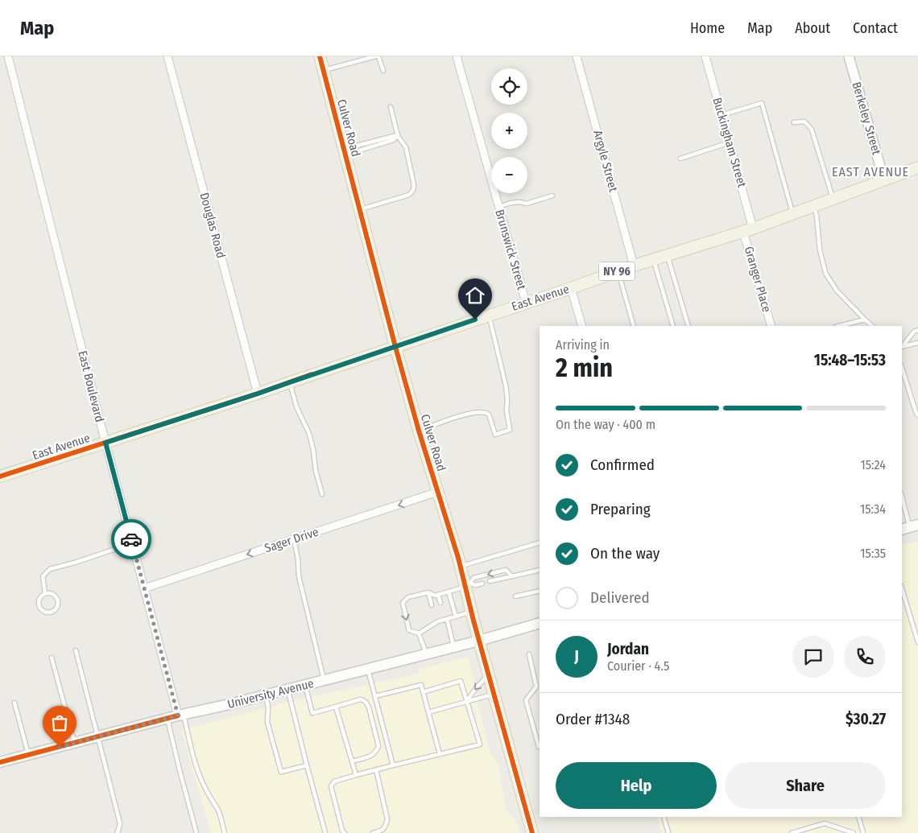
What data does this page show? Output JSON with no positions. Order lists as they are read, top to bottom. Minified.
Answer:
{"streets":{"main road":["Culver Road","NY 96","East Avenue","University Avenue"],"street":["Berkeley Street","Buckingham Street","Argyle Street","Douglas Road","Brunswick Street","Granger Place","East Boulevard","Sager Drive"]},"crossings":[["Berkeley Street","East Avenue"],["Culver Road","East Avenue"],["Culver Road","Sager Drive"],["Culver Road","University Avenue"],["Buckingham Street","Granger Place"],["Buckingham Street","East Avenue"],["Argyle Street","East Avenue"],["Douglas Road","East Avenue"],["Brunswick Street","East Avenue"],["Granger Place","East Avenue"],["East Avenue","East Boulevard"],["East Boulevard","Sager Drive"],["East Boulevard","University Avenue"]],"one_way":["Sager Drive"],"districts":["EAST AVENUE"],"page":{"header":"Map","nav":["Home","Map","About","Contact"],"map_buttons":["+","−"],"heading":["2 min","Arriving in","15:48–15:53"],"panel":["Jordan","Courier · 4.5","Order #1348","$30.27"],"bar":"On the way · 400 m","list":[["Confirmed","15:24"],["Preparing","15:34"],["On the way","15:35"],"Delivered"],"round":"J","buttons":["Help","Share"]}}
